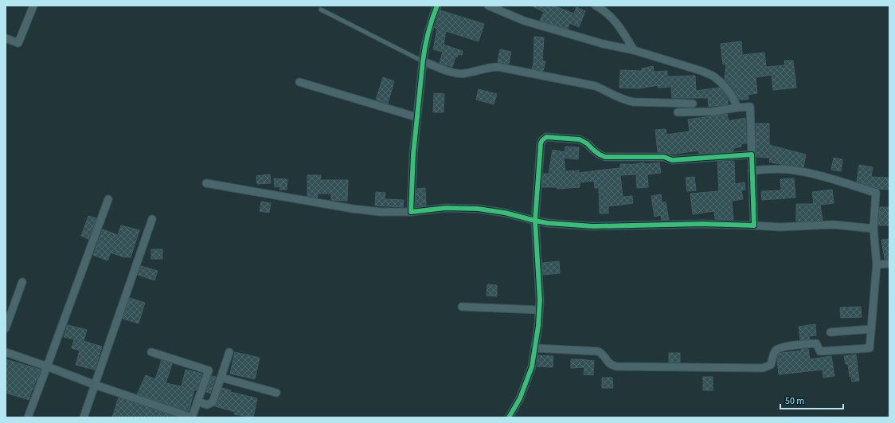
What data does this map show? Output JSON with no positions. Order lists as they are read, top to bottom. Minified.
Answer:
{"scale_bar":"50 m"}
